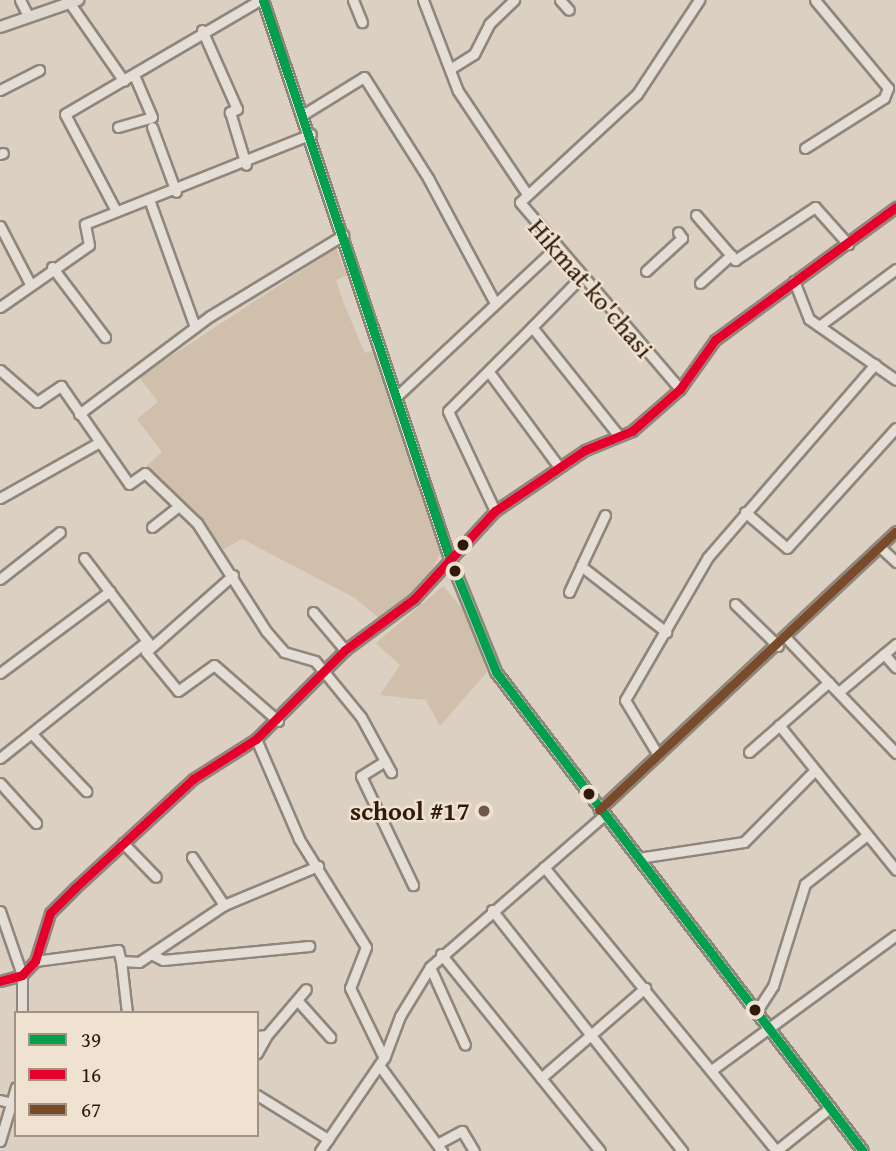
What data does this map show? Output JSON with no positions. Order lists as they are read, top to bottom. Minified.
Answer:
{"streets":{"street":["Hikmat ko'chasi"]},"places":["school #17"],"lines":["transit line 39","transit line 16","transit line 67"],"legend":["39","16","67"]}
